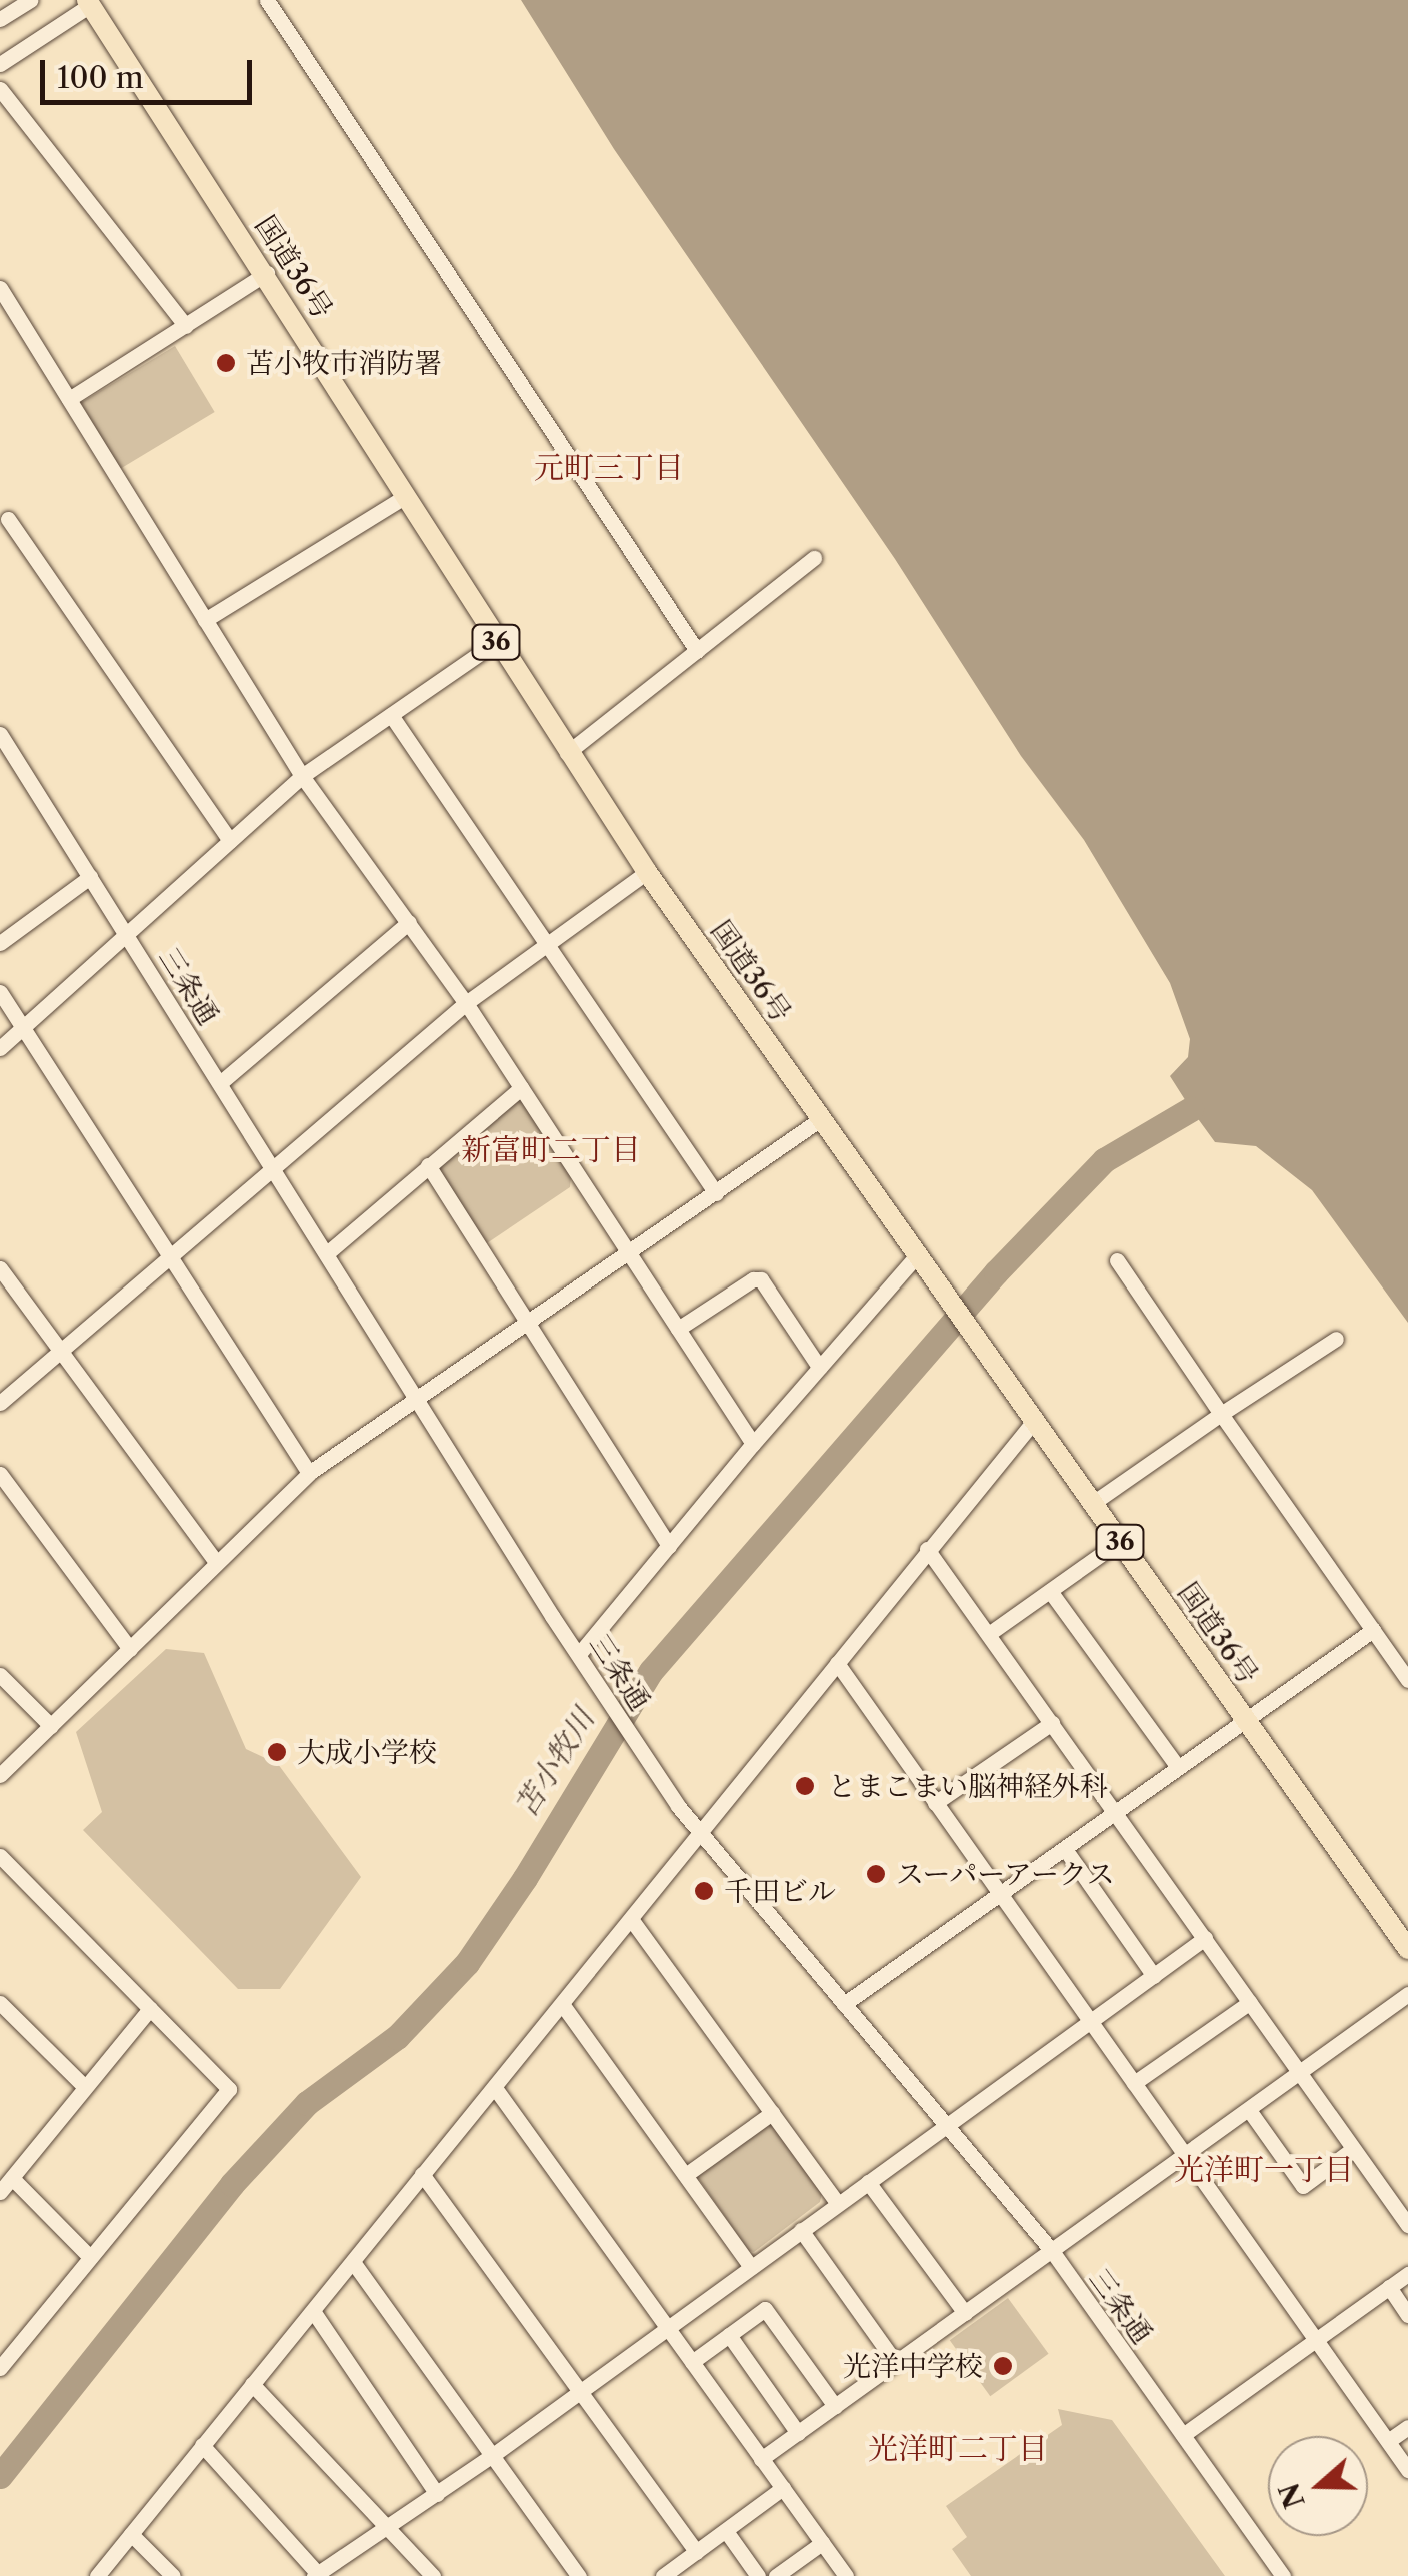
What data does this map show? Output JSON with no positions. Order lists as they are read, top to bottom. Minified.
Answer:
{"streets":{"highway":["国道36号","36"],"street":["三条通"]},"districts":["元町三丁目","新富町二丁目","光洋町一丁目","光洋町二丁目"],"water":["苫小牧川"],"places":["苫小牧市消防署","大成小学校","とまこまい脳神経外科","スーパーアークス","千田ビル","光洋中学校"],"scale_bar":"100 m","north":"left"}
